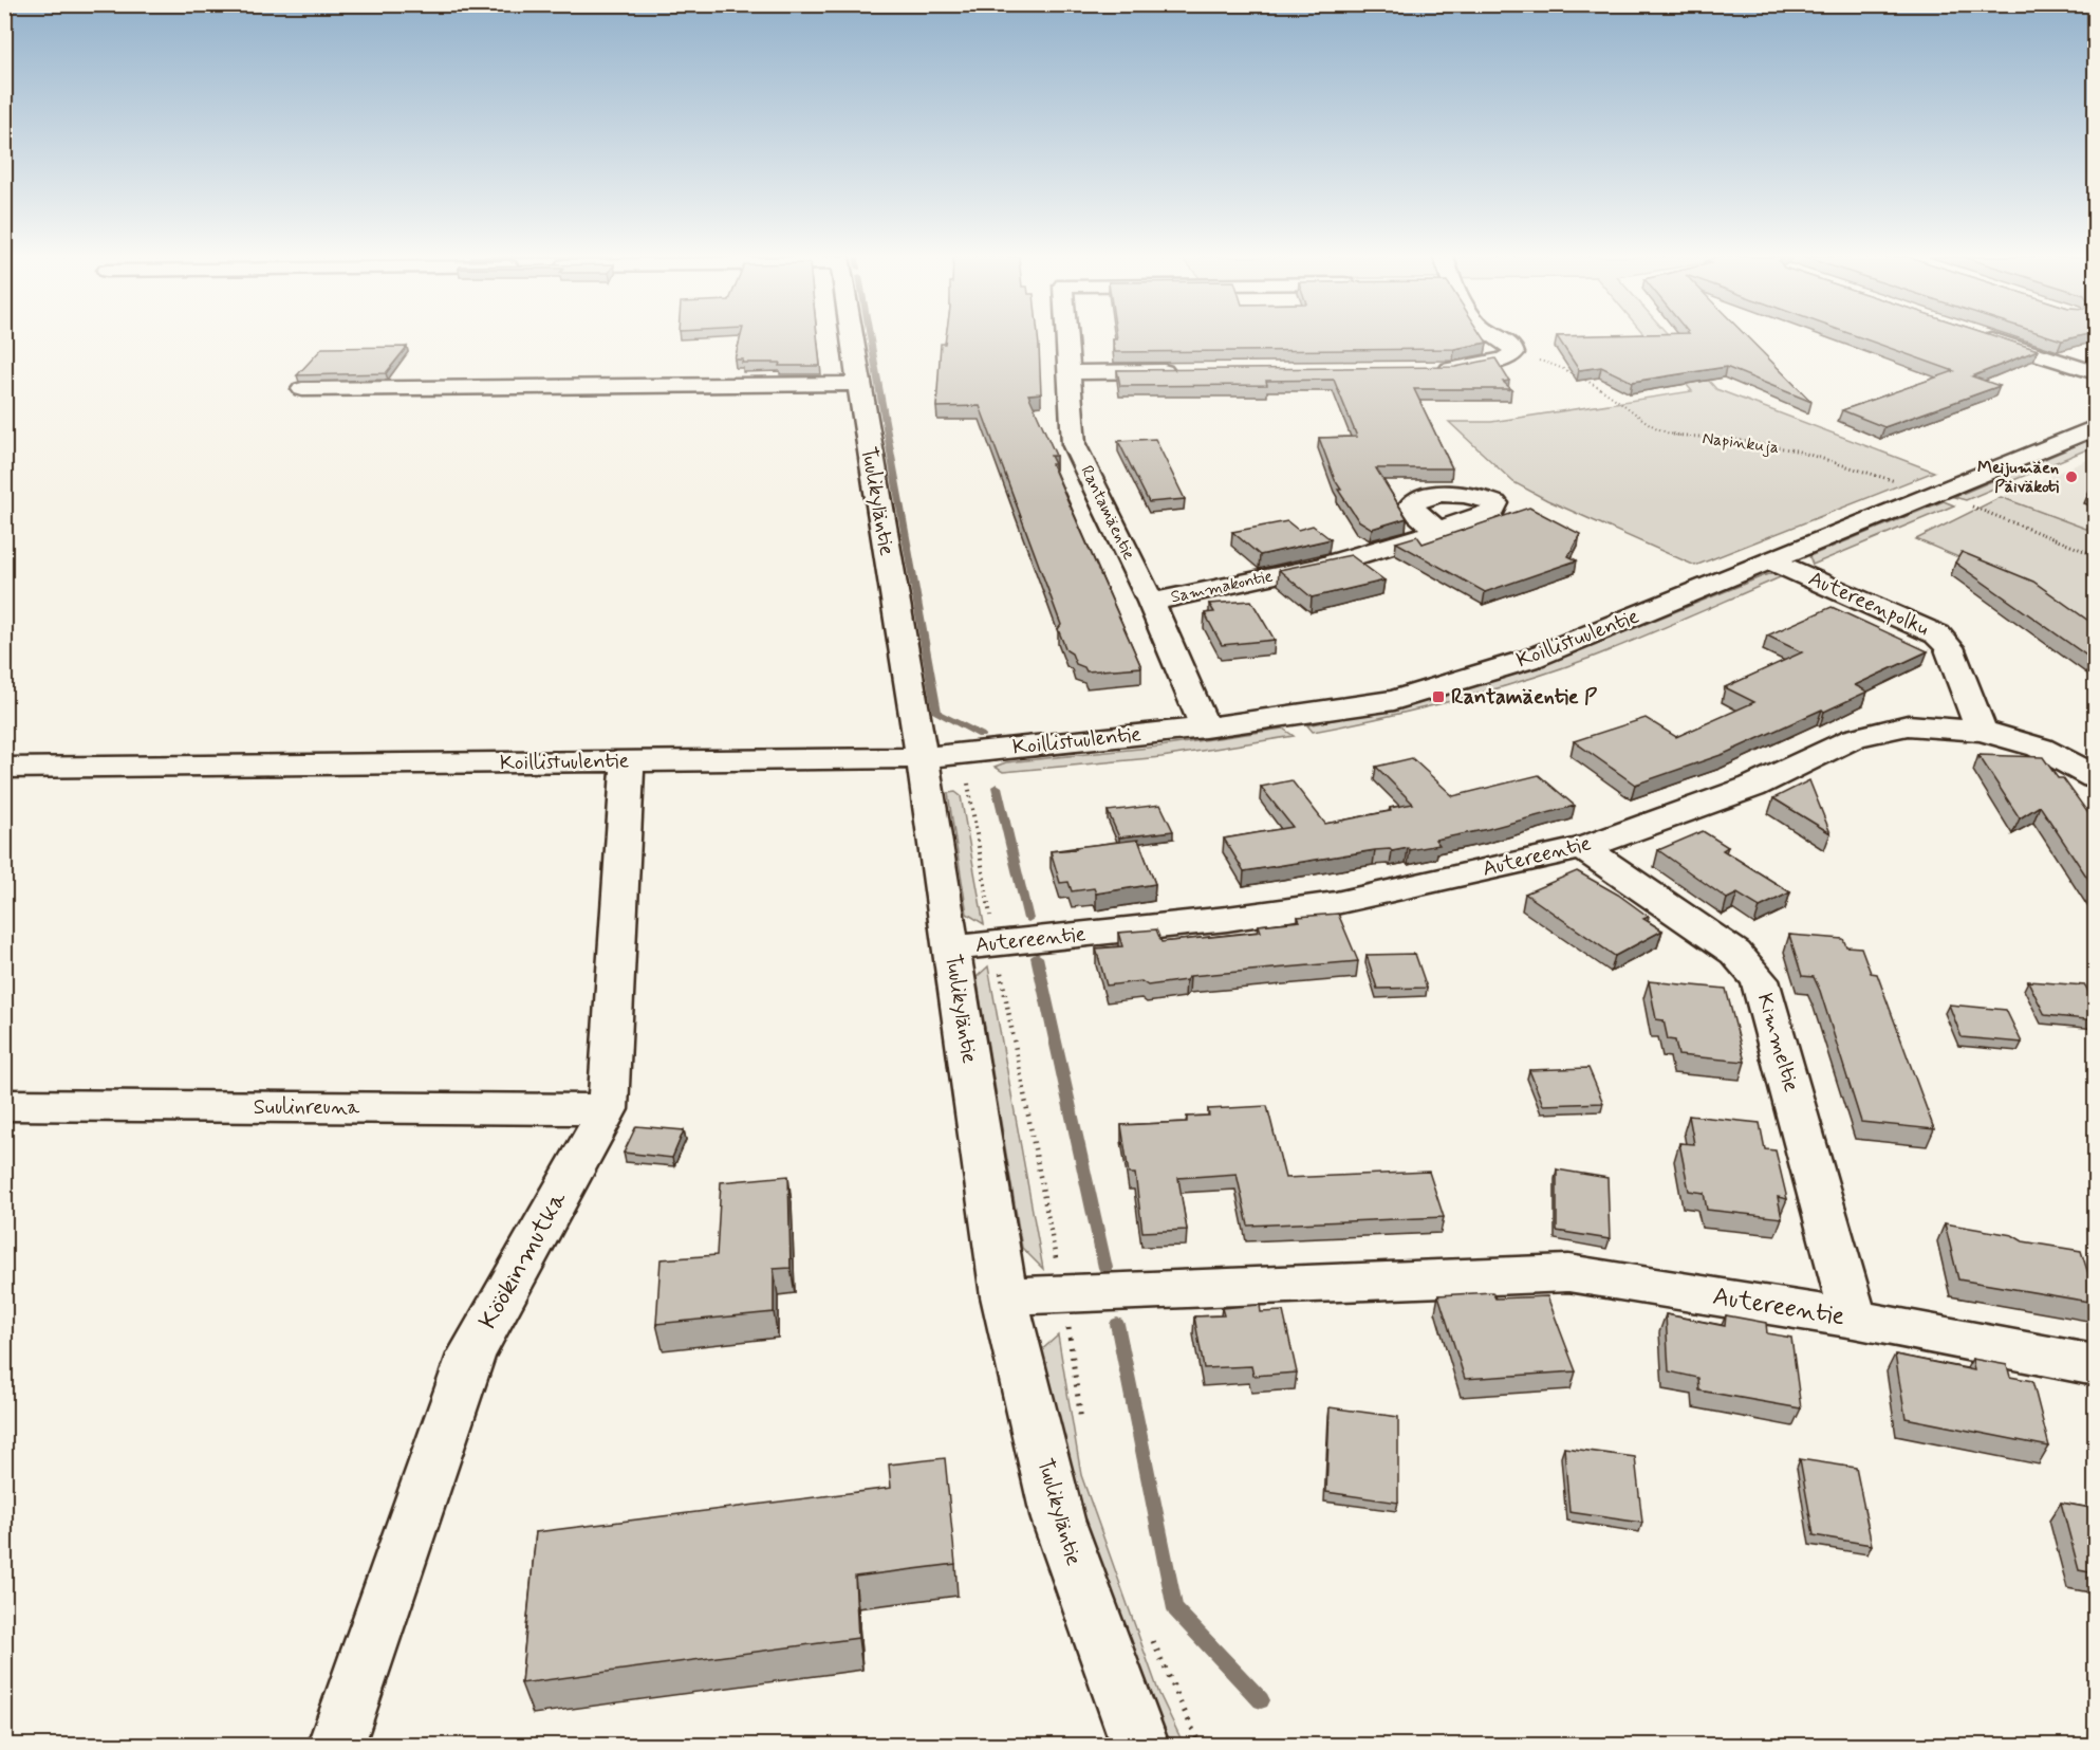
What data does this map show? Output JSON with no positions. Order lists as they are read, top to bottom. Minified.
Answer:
{"streets":{"street":["Tuulikyläntie","Rantamäentie","Sammakontie","Autereenpolku","Koillistuulentie","Autereentie","Kimmeltie","Suulinreuna","Köökinmutka"],"path":["Napinkuja"]},"crossings":[["Napinkuja","Koillistuulentie"],["Tuulikyläntie","Koillistuulentie"],["Tuulikyläntie","Autereentie"],["Rantamäentie","Sammakontie"],["Rantamäentie","Koillistuulentie"],["Autereenpolku","Koillistuulentie"],["Autereenpolku","Autereentie"],["Koillistuulentie","Köökinmutka"],["Autereentie","Kimmeltie"],["Suulinreuna","Köökinmutka"]],"places":{"other":["Meijumäen Päiväkoti"],"transit":["Rantamäentie P"]}}
